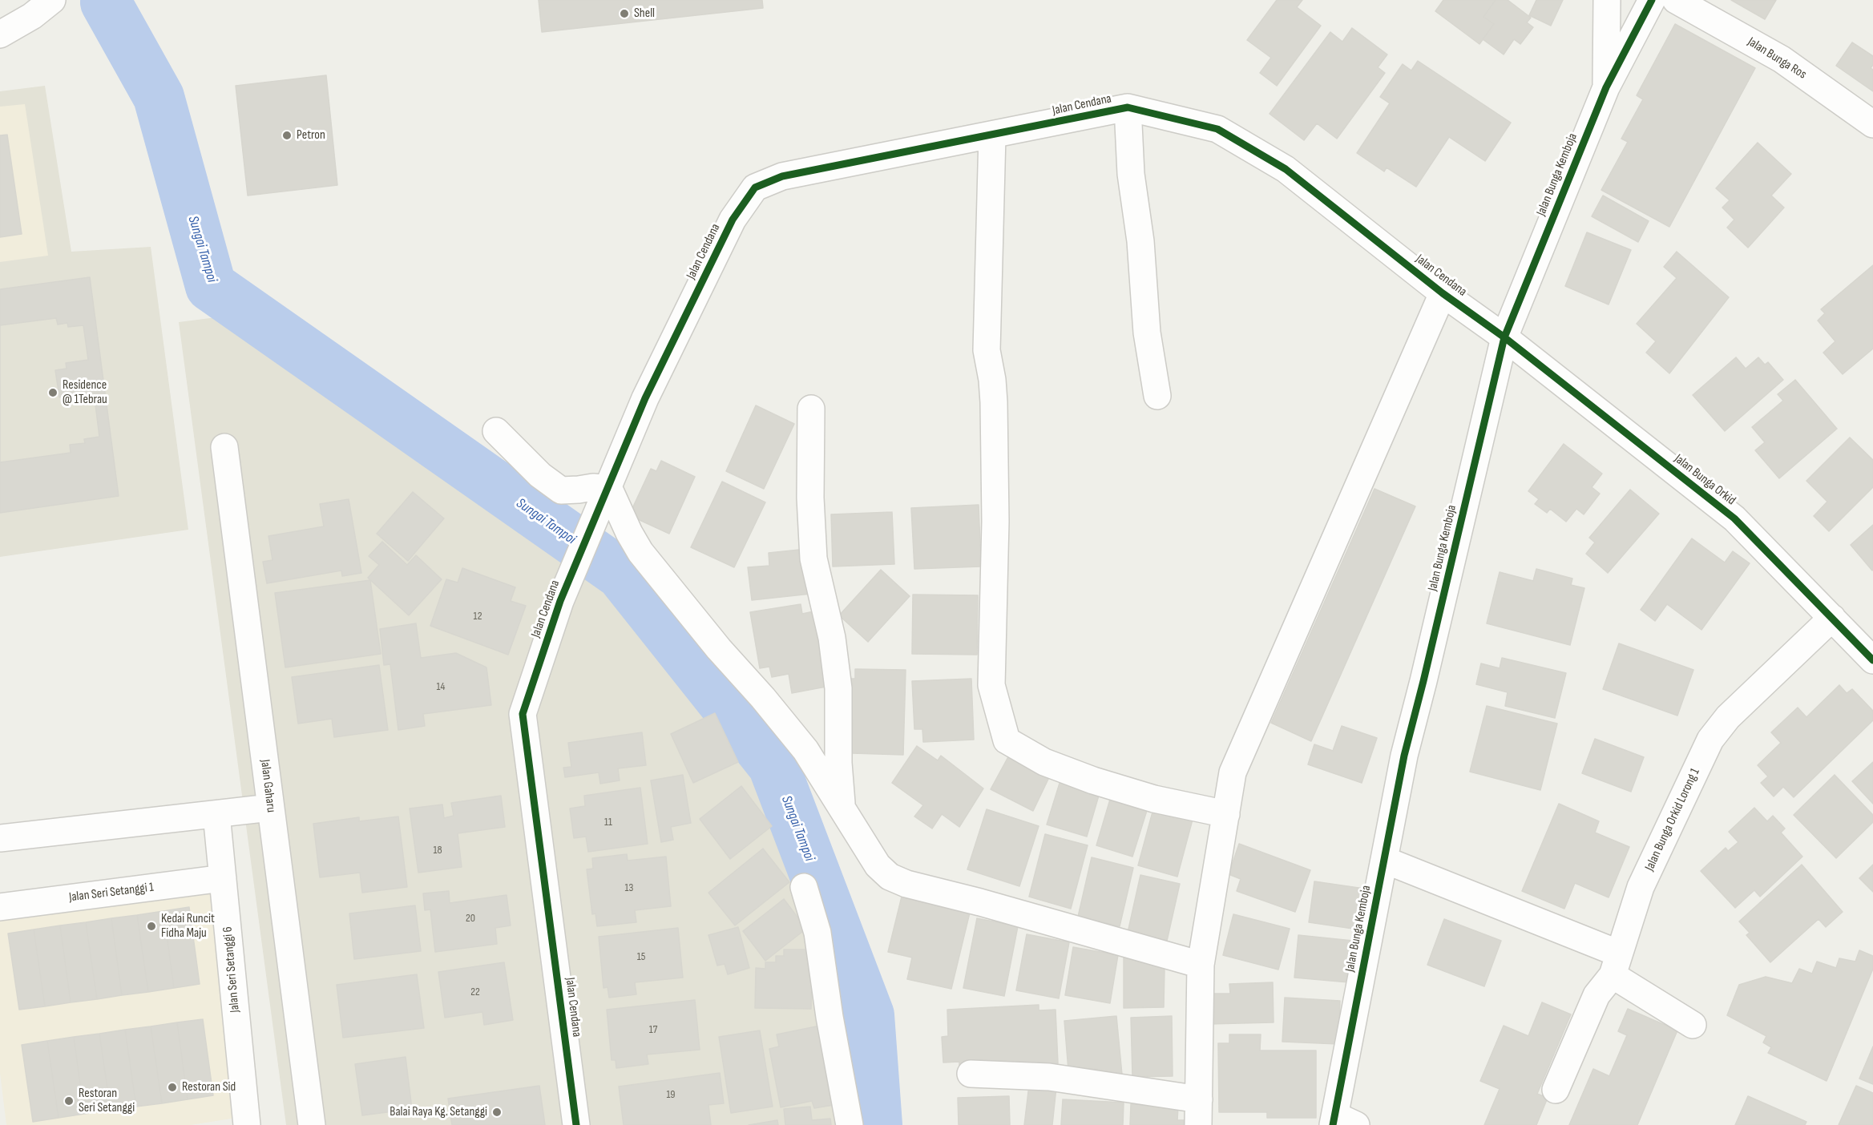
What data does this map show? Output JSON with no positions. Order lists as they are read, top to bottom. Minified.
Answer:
{"streets":{"street":["Jalan Bunga Ros","Jalan Cendana","Jalan Bunga Kemboja","Jalan Bunga Orkid","Jalan Gaharu","Jalan Bunga Orkid Lorong 1","Jalan Seri Setanggi 1","Jalan Seri Setanggi 6"]},"crossings":[["Jalan Cendana","Jalan Bunga Kemboja"],["Jalan Cendana","Jalan Bunga Orkid"],["Jalan Bunga Kemboja","Jalan Bunga Orkid"],["Jalan Bunga Orkid","Jalan Bunga Orkid Lorong 1"],["Jalan Seri Setanggi 1","Jalan Seri Setanggi 6"]],"water":["Sungai Tampoi"],"places":["Shell","Petron","Residence @ 1Tebrau","Kedai Runcit Fidha Maju","Restoran Sid","Restoran Seri Setanggi","Balai Raya Kg. Setanggi"],"house_numbers":["12","14","11","18","13","20","15","22","17","19"]}
